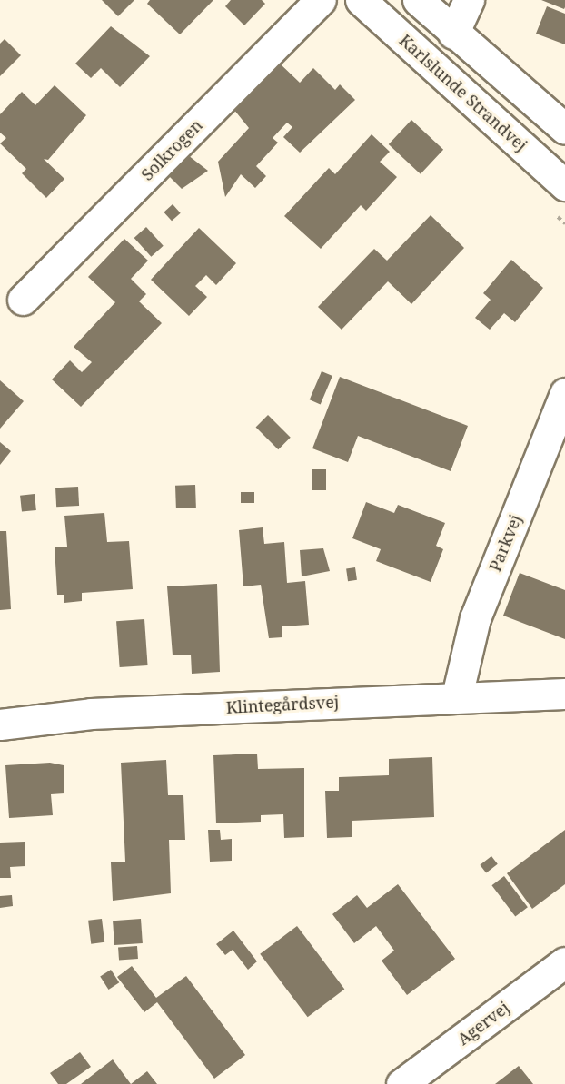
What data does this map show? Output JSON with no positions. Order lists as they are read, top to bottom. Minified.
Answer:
{"streets":{"street":["Karlslunde Strandvej","Solkrogen","Parkvej","Klintegårdsvej","Agervej"]},"crossings":[["Parkvej","Klintegårdsvej"]]}
